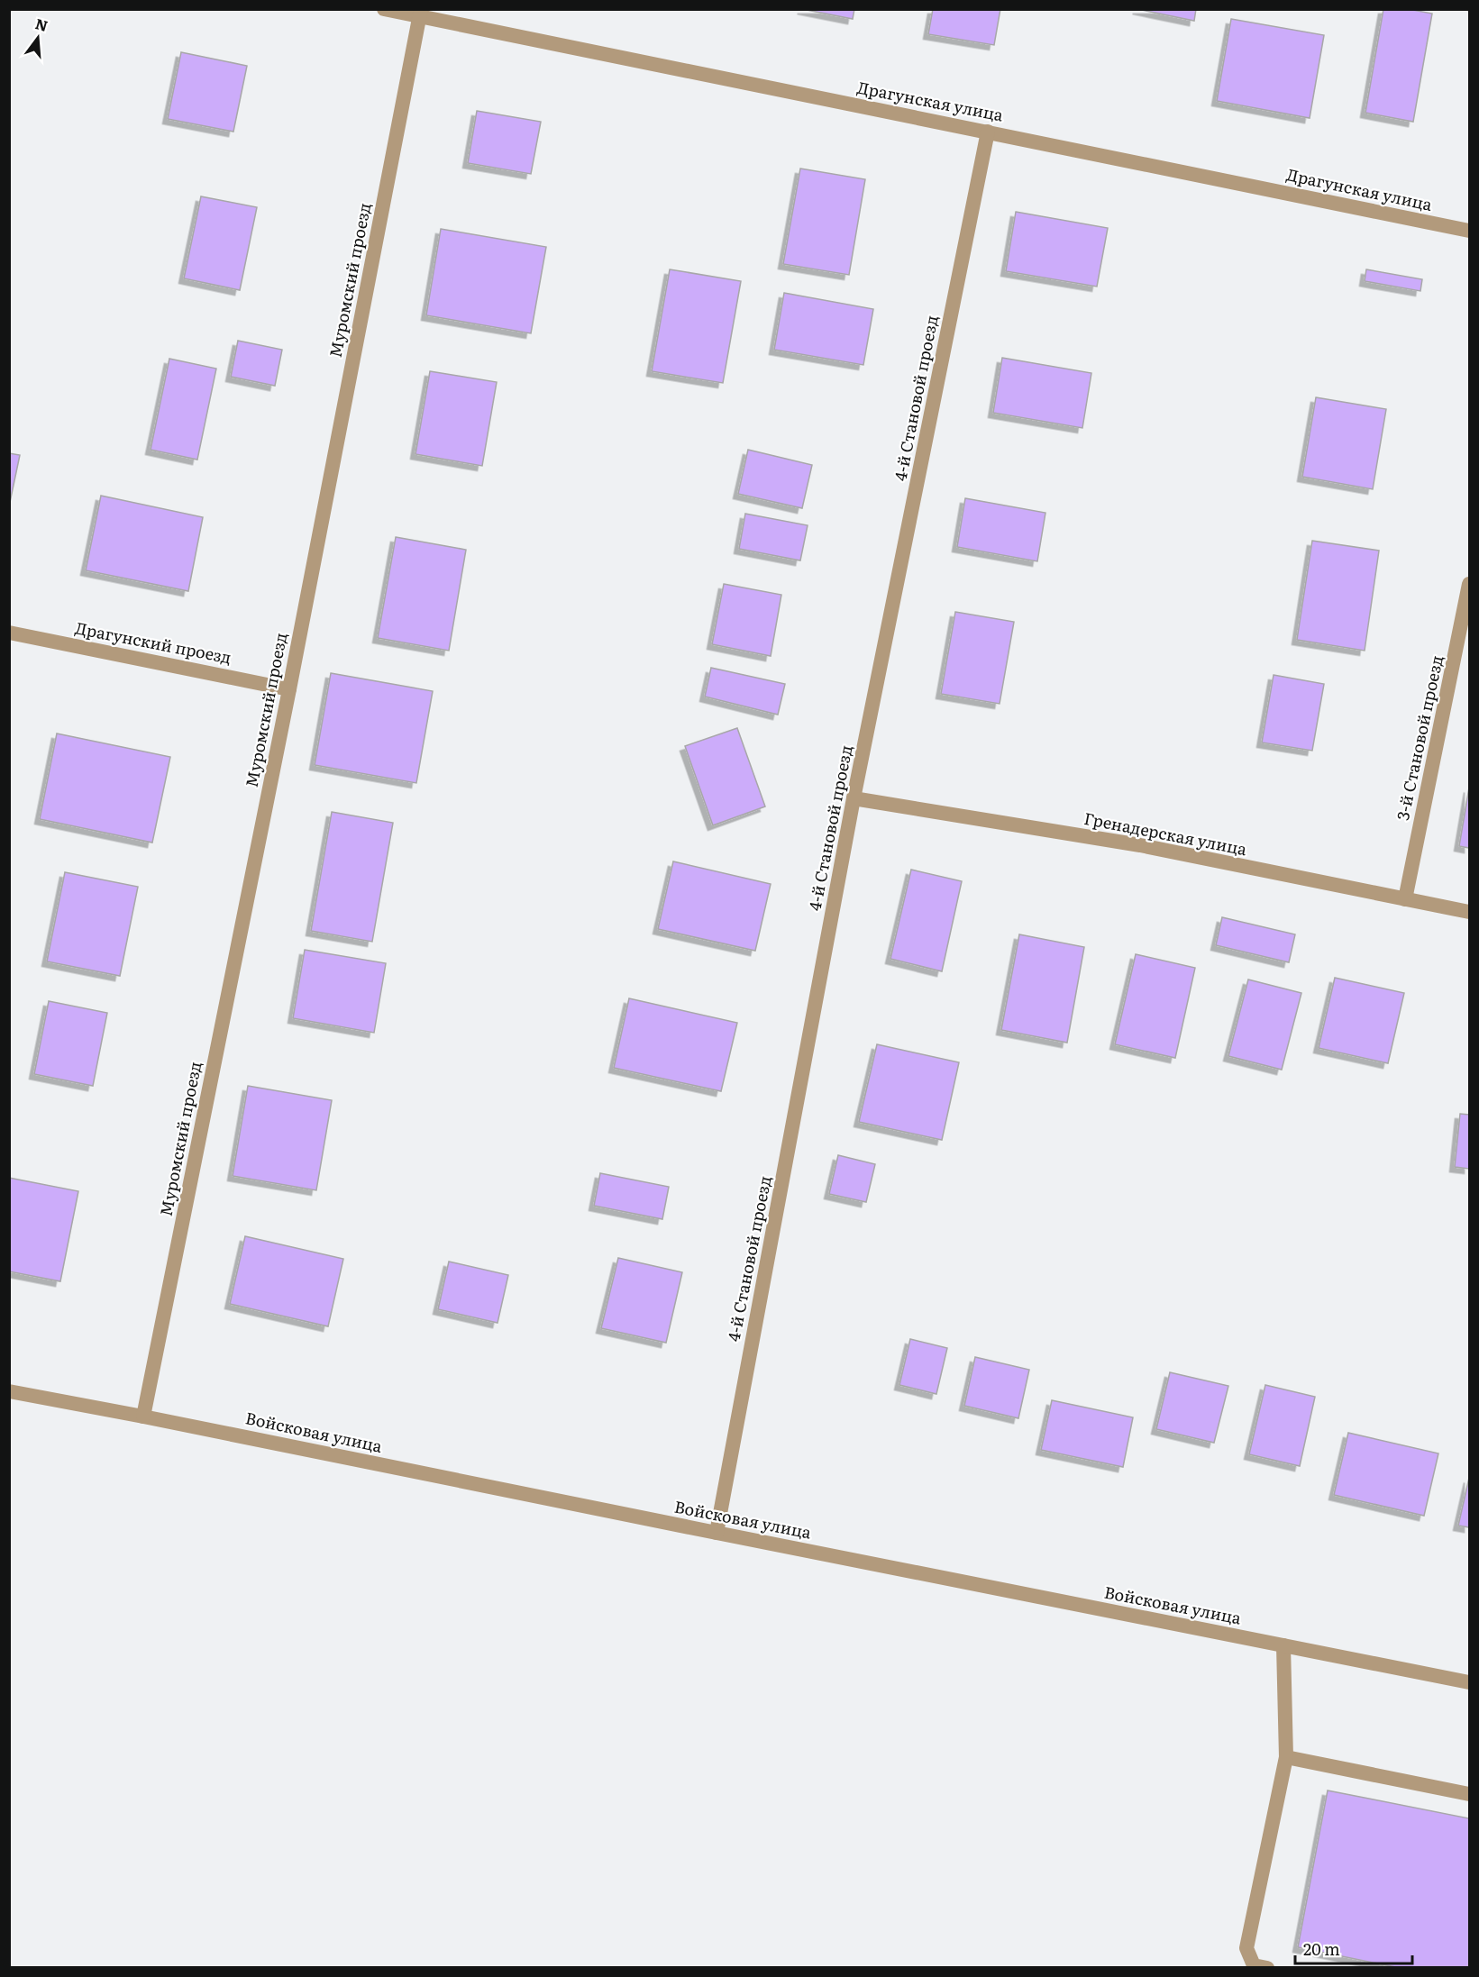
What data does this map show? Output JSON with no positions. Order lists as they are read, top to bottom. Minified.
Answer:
{"streets":{"street":["Драгунская улица","Муромский проезд","4-й Становой проезд","Драгунский проезд","3-й Становой проезд","Гренадерская улица","Войсковая улица"]},"crossings":[["Драгунская улица","Муромский проезд"],["Драгунская улица","4-й Становой проезд"],["Муромский проезд","Драгунский проезд"],["Муромский проезд","Войсковая улица"],["4-й Становой проезд","Гренадерская улица"],["4-й Становой проезд","Войсковая улица"],["3-й Становой проезд","Гренадерская улица"]],"scale_bar":"20 m","north":"top"}
